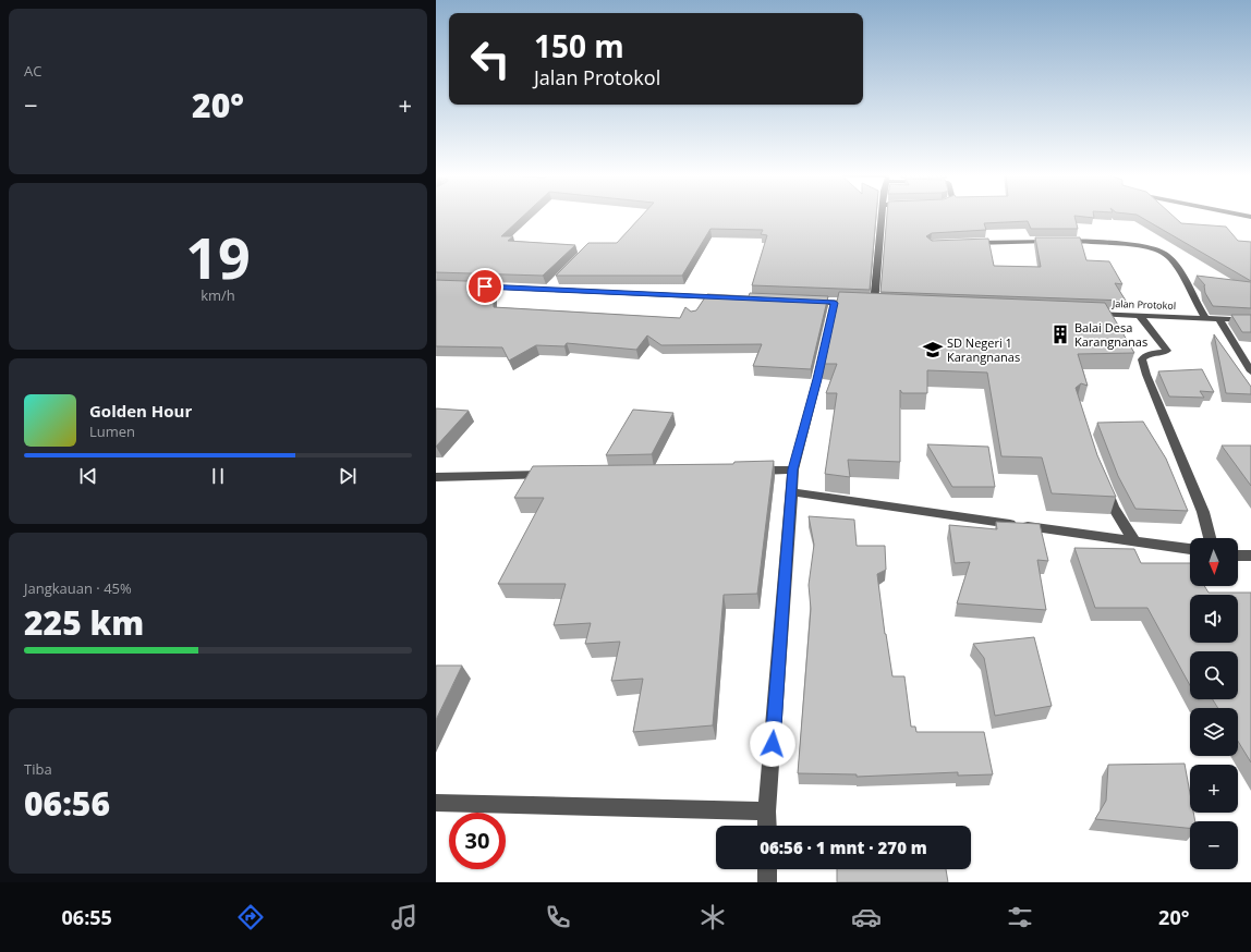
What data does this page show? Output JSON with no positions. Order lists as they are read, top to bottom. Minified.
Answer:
{"streets":{"street":["Jalan Protokol"]},"places":{"building":["Balai Desa Karangnanas"],"school or university":["SD Negeri 1 Karangnanas"]},"north":"bottom","page":{"tile":["AC",["19","km/h"],["Jangkauan · 45%","225 km"],["Tiba","06:56"]],"turn":["150 m","Jalan Protokol"],"heat":["−","20°","+"],"song":["Golden Hour","Lumen"],"map_buttons":["+","−"],"limit":"30","trip":"06:56 · 1 mnt · 270 m","tabs":["06:55","20°"]}}
